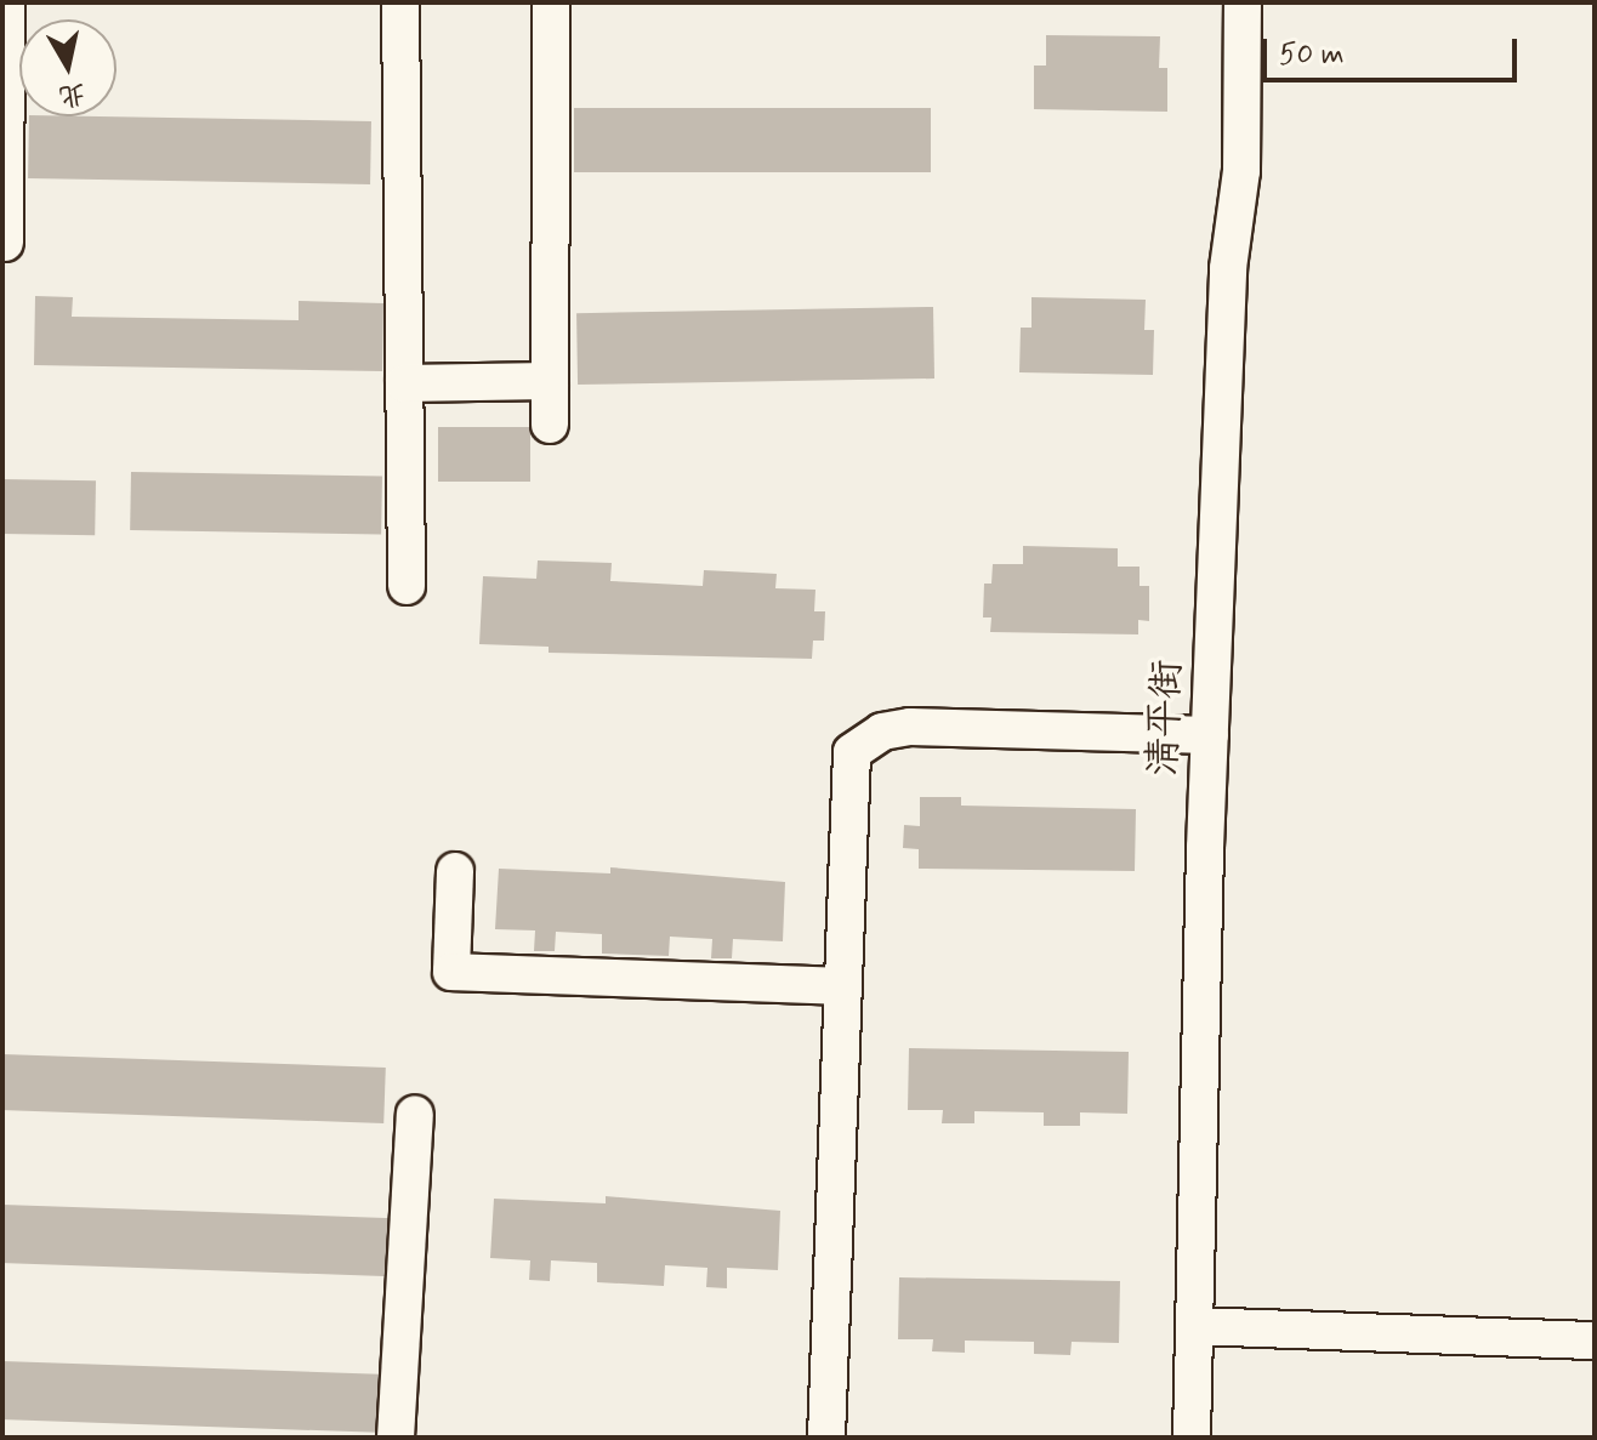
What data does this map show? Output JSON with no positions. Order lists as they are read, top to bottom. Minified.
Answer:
{"streets":{"street":["清平街"]},"scale_bar":"50 m","north":"bottom"}
